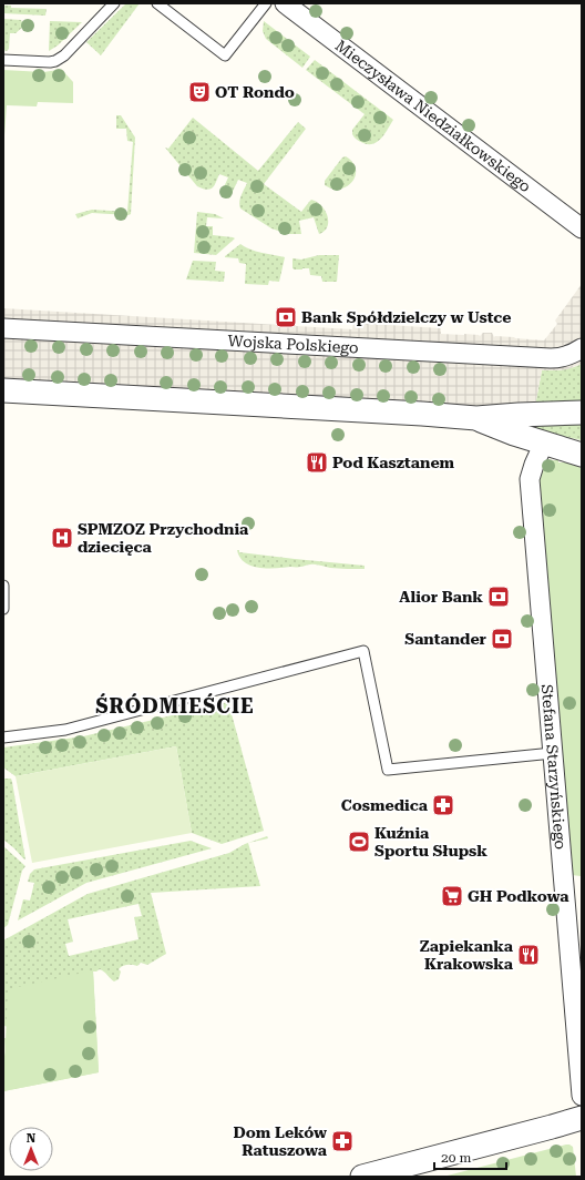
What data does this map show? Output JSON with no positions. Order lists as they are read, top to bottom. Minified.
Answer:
{"streets":{"street":["Mieczysława Niedziałkowskiego","Wojska Polskiego","Stefana Starzyńskiego"]},"districts":["ŚRÓDMIEŚCIE"],"places":{"theatre":["OT Rondo"],"bank":["Bank Spółdzielczy w Ustce","Alior Bank","Santander"],"restaurant":["Pod Kasztanem","Zapiekanka Krakowska"],"hospital":["SPMZOZ Przychodnia dziecięca"],"pharmacy":["Cosmedica","Dom Leków Ratuszowa"],"sports":["Kuźnia Sportu Słupsk"],"supermarket":["GH Podkowa"]},"scale_bar":"20 m","north":"top"}
